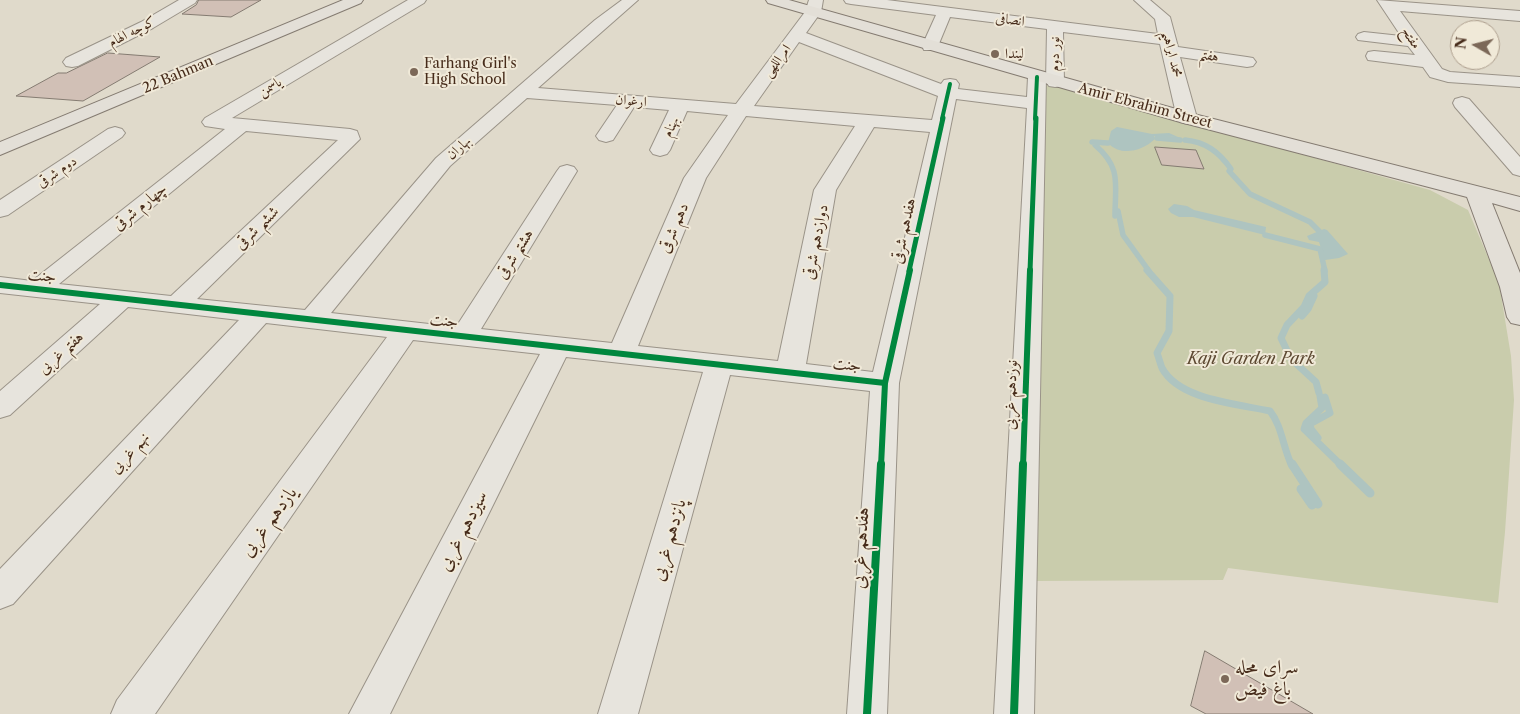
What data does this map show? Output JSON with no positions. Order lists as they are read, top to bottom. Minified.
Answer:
{"streets":{"main road":["22 Bahman","Amir Ebrahim Street"],"street":["انصافی","کوچه الهام","مفتح","نور دوم","محمد ابراهیم","هفتم","امراللهی","یاسمن","ارغوان","بهنام","بهاران","دوم شرقی","چهارم شرقی","ششم شرقی","دهم شرقی","هفدهم شرقی","دوازدهم شرقی","هشتم شرقی","جنت","هفتم غربی","نوزدهم غربی","نهم غربی","یازدهم غربی","سیزدهم غربی","پانزدهم غربی","هفدهم غربی"]},"crossings":[["انصافی","نور دوم"],["انصافی","محمد ابراهیم"],["انصافی","هفتم"],["نور دوم","Amir Ebrahim Street"],["نور دوم","نوزدهم غربی"],["محمد ابراهیم","هفتم"],["محمد ابراهیم","Amir Ebrahim Street"],["امراللهی","ارغوان"],["امراللهی","Amir Ebrahim Street"],["امراللهی","دهم شرقی"],["یاسمن","چهارم شرقی"],["یاسمن","ششم شرقی"],["ارغوان","بهنام"],["ارغوان","بهاران"],["ارغوان","دهم شرقی"],["ارغوان","هفدهم شرقی"],["ارغوان","دوازدهم شرقی"],["Amir Ebrahim Street","نوزدهم غربی"],["بهاران","جنت"],["چهارم شرقی","جنت"],["ششم شرقی","جنت"],["دهم شرقی","جنت"],["هفدهم شرقی","جنت"],["هفدهم شرقی","هفدهم غربی"],["دوازدهم شرقی","جنت"],["هشتم شرقی","جنت"],["جنت","هفتم غربی"],["جنت","نهم غربی"],["جنت","یازدهم غربی"],["جنت","سیزدهم غربی"],["جنت","پانزدهم غربی"],["جنت","هفدهم غربی"]],"parks":["Kaji Garden Park"],"places":["لیندا","Farhang Girl's High School","سرای محله باغ فیض"],"north":"left"}
